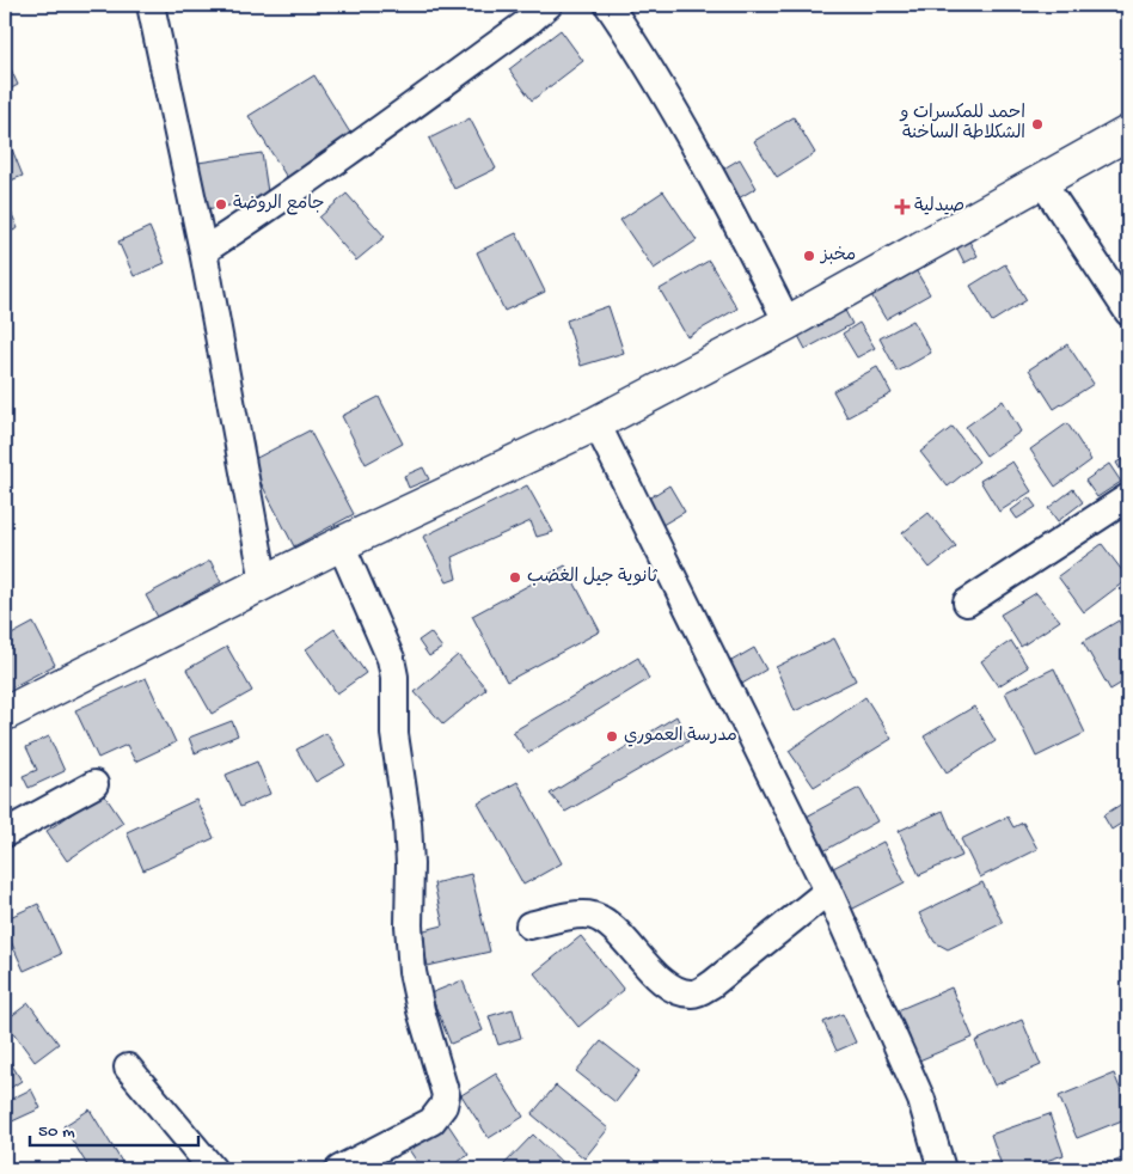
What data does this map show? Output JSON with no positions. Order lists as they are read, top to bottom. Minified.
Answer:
{"places":{"other":["احمد للمكسرات و الشكلاطة الساخنة","جامع الروضة","مخبز","ثانوية جيل الغضب","مدرسة العموري"],"health":["صيدلية"]},"scale_bar":"50 m"}
